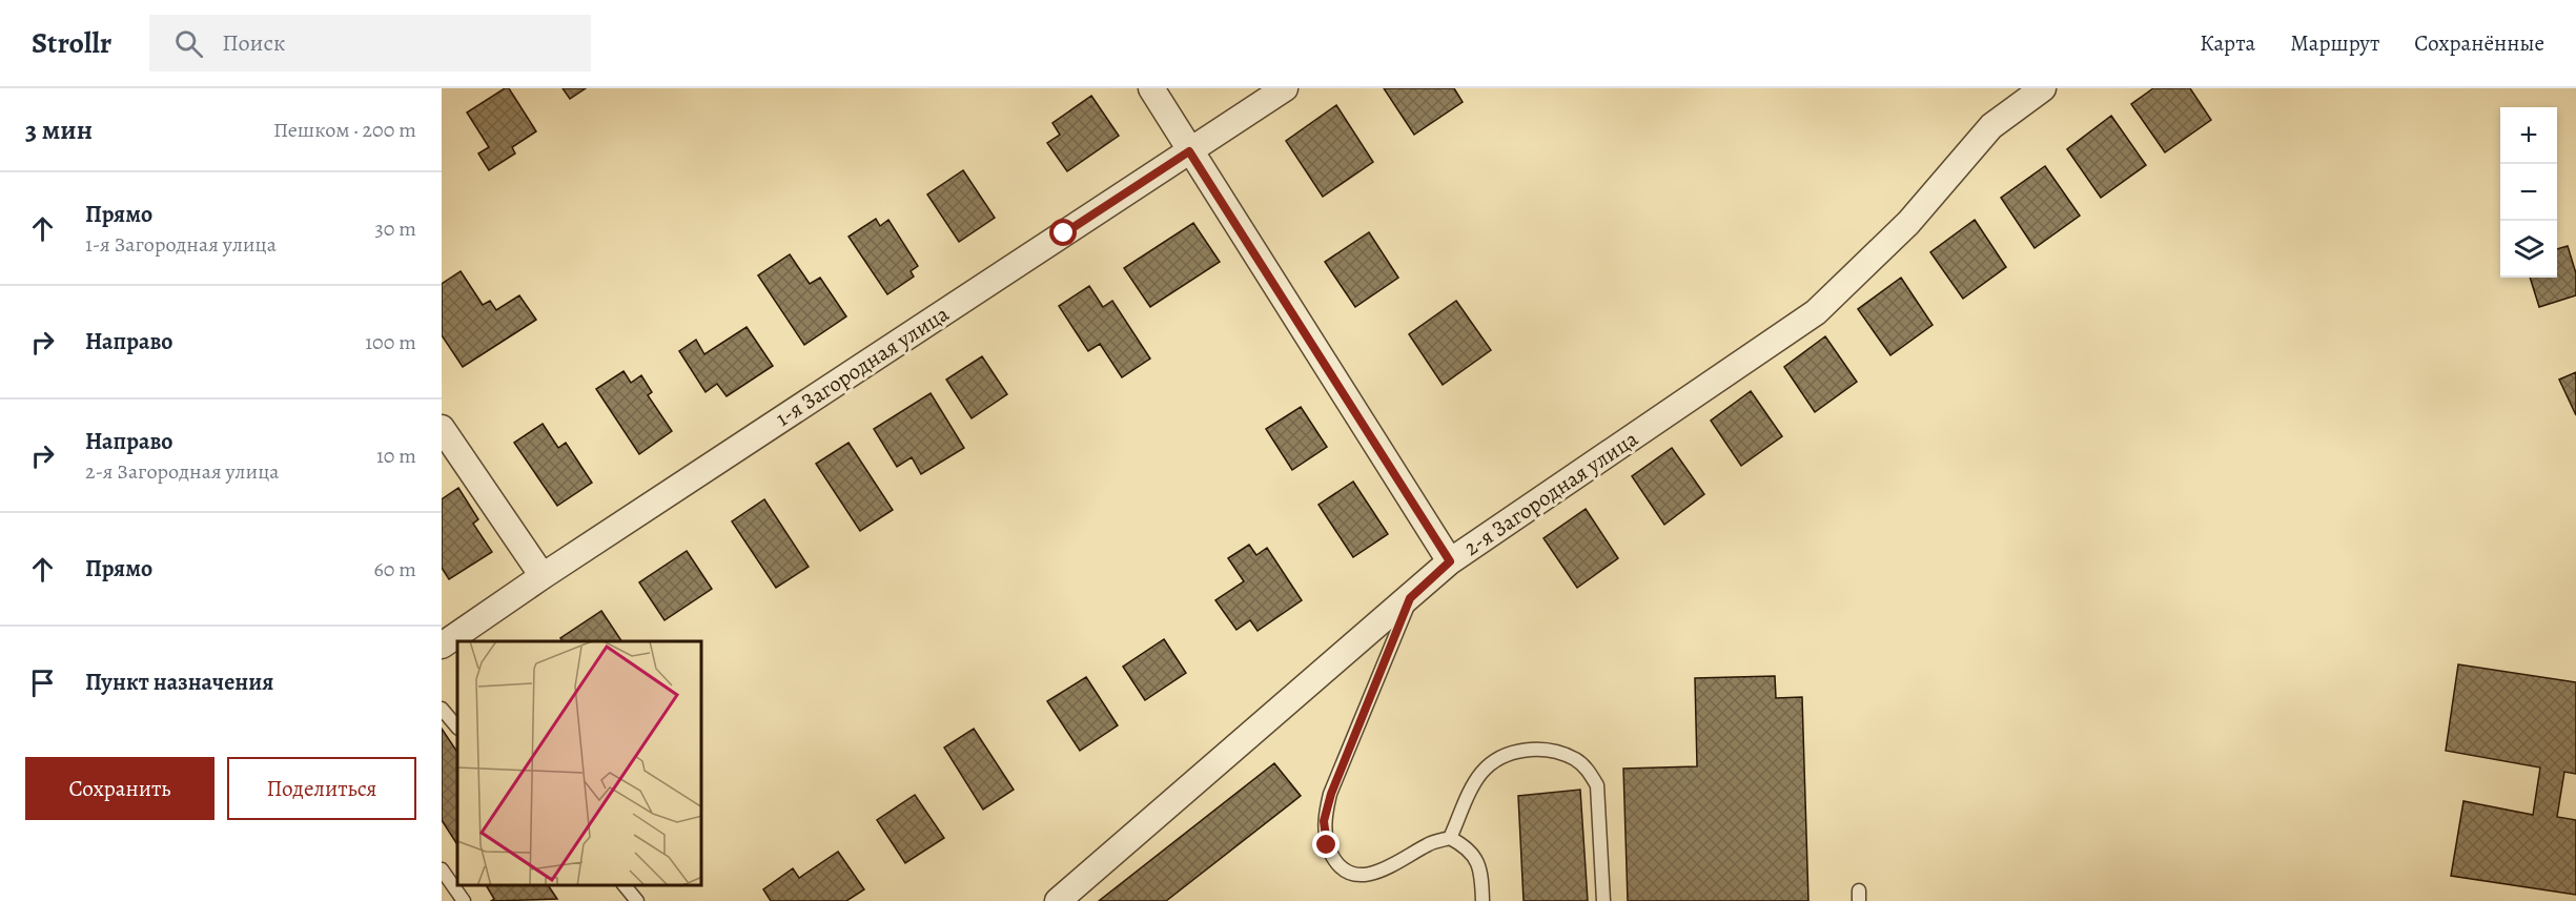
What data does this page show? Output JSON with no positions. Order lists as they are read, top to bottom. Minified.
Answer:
{"streets":{"street":["1-я Загородная улица","2-я Загородная улица"]},"page":{"header":"Strollr","search":"Поиск","nav":["Карта","Маршрут","Сохранённые"],"heading":["3 мин","Пешком · 200 m"],"map_buttons":["+","−"],"list":[["Прямо","1-я Загородная улица","30 m"],["Направо","100 m"],["Направо","2-я Загородная улица","10 m"],["Прямо","60 m"],"Пункт назначения"],"buttons":["Сохранить","Поделиться"]}}
